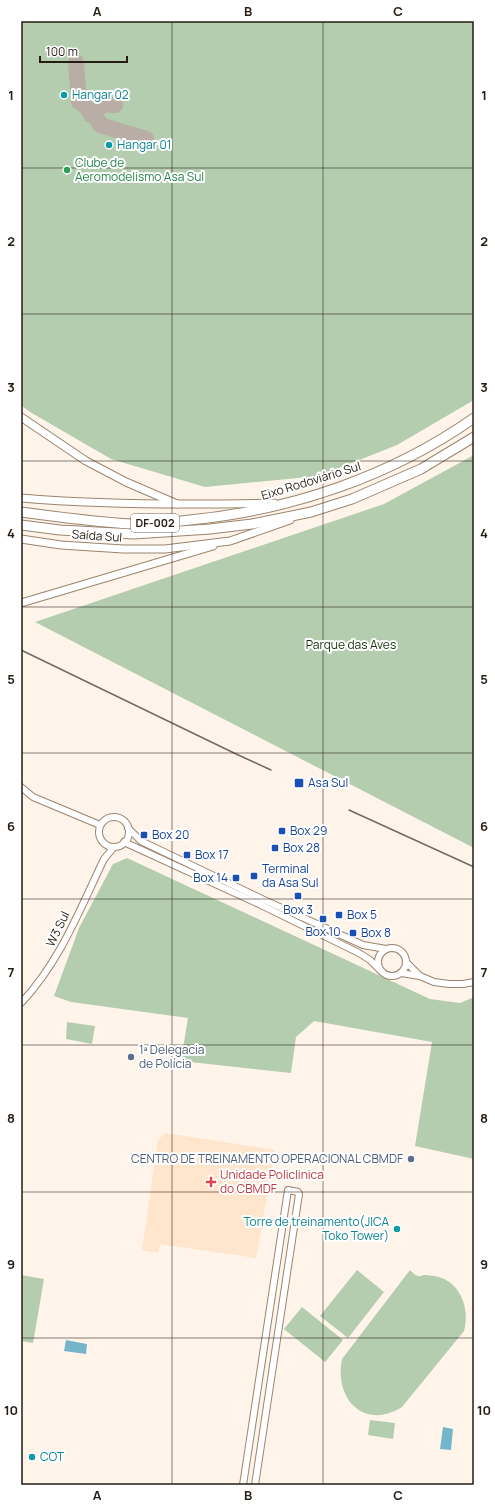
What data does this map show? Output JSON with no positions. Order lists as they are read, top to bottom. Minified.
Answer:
{"streets":{"highway":["Eixo Rodoviário Sul","DF-002"],"main road":["Saída Sul"],"street":["W3 Sul"]},"crossings":[["DF-002","Saída Sul"]],"parks":["Parque das Aves"],"places":{"other":["Hangar 02","Hangar 01","Clube de Aeromodelismo Asa Sul","1ª Delegacia de Polícia","CENTRO DE TREINAMENTO OPERACIONAL CBMDF","Torre de treinamento(JICA Toko Tower)","COT"],"transit":["Asa Sul","Box 29","Box 20","Box 28","Box 17","Terminal da Asa Sul","Box 14","Box 3","Box 5","Box 10","Box 8"],"health":["Unidade Policlinica do CBMDF"]},"scale_bar":"100 m","grid":{"columns":["A","B","C"],"rows":["1","2","3","4","5","6","7","8","9","10"]}}
